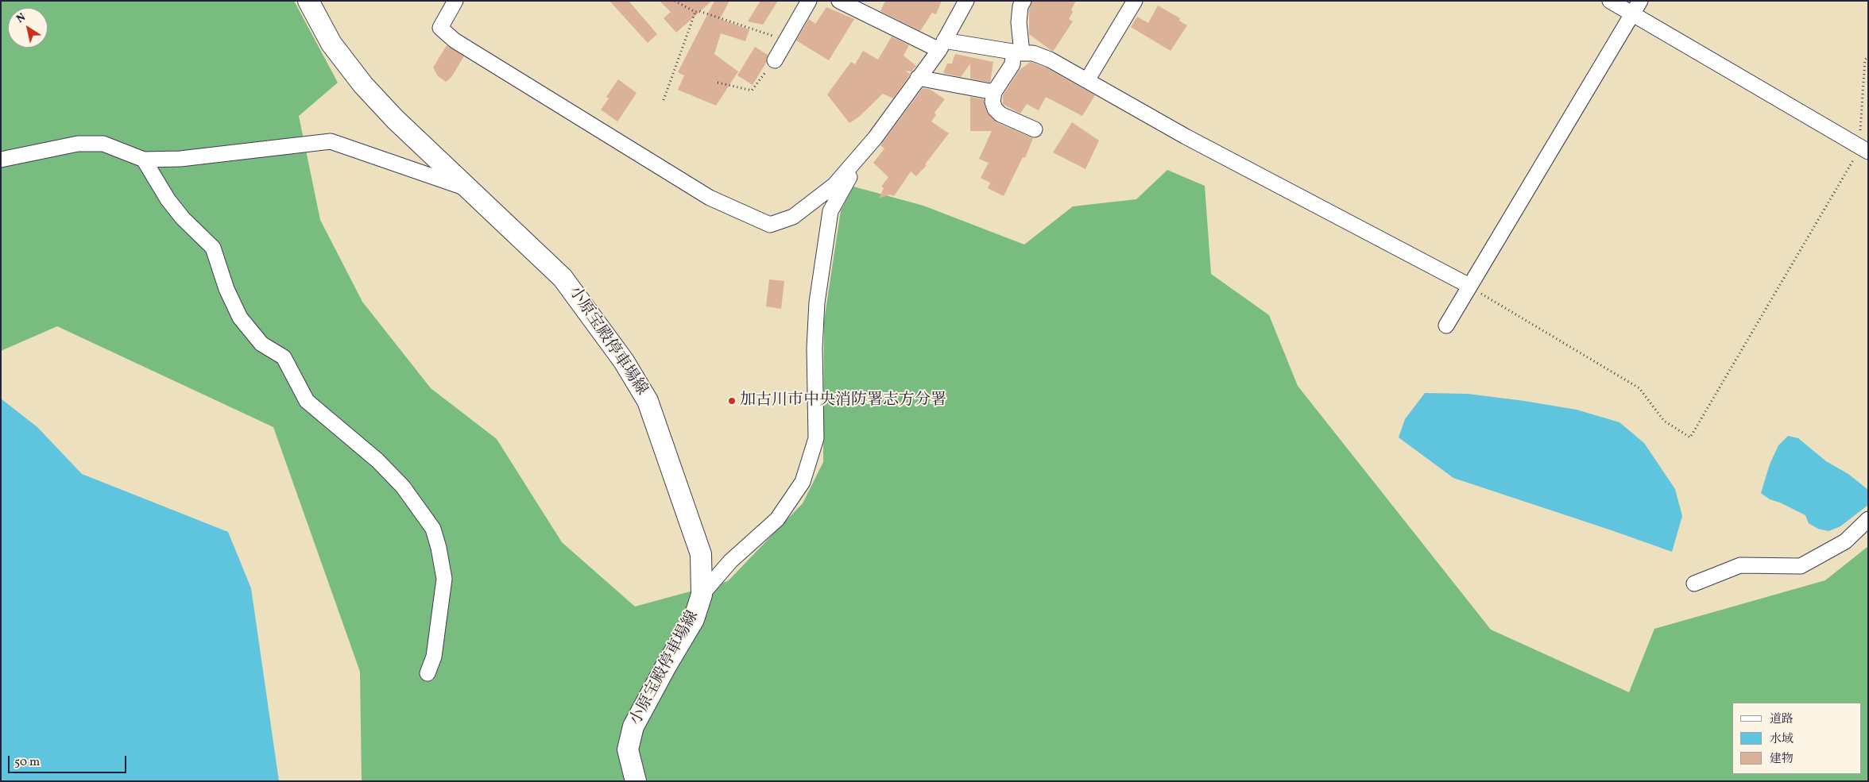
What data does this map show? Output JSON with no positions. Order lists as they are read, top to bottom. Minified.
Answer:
{"streets":{"main road":["小原宝殿停車場線"]},"places":["加古川市中央消防署志方分署"],"legend":["道路","水域","建物"],"scale_bar":"50 m","north":"top left"}
